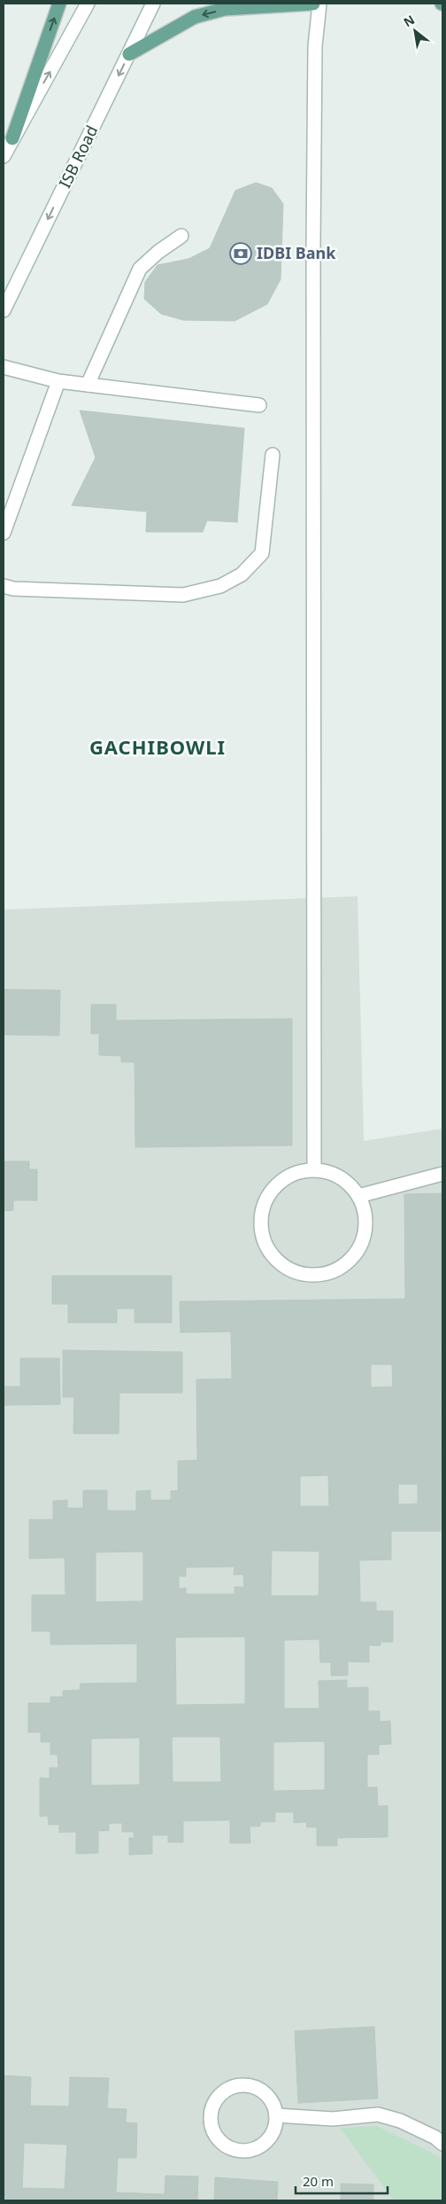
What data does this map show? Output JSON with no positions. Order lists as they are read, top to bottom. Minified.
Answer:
{"streets":{"main road":["ISB Road"]},"districts":["GACHIBOWLI"],"places":{"bank":["IDBI Bank"]},"scale_bar":"20 m","north":"top left"}
